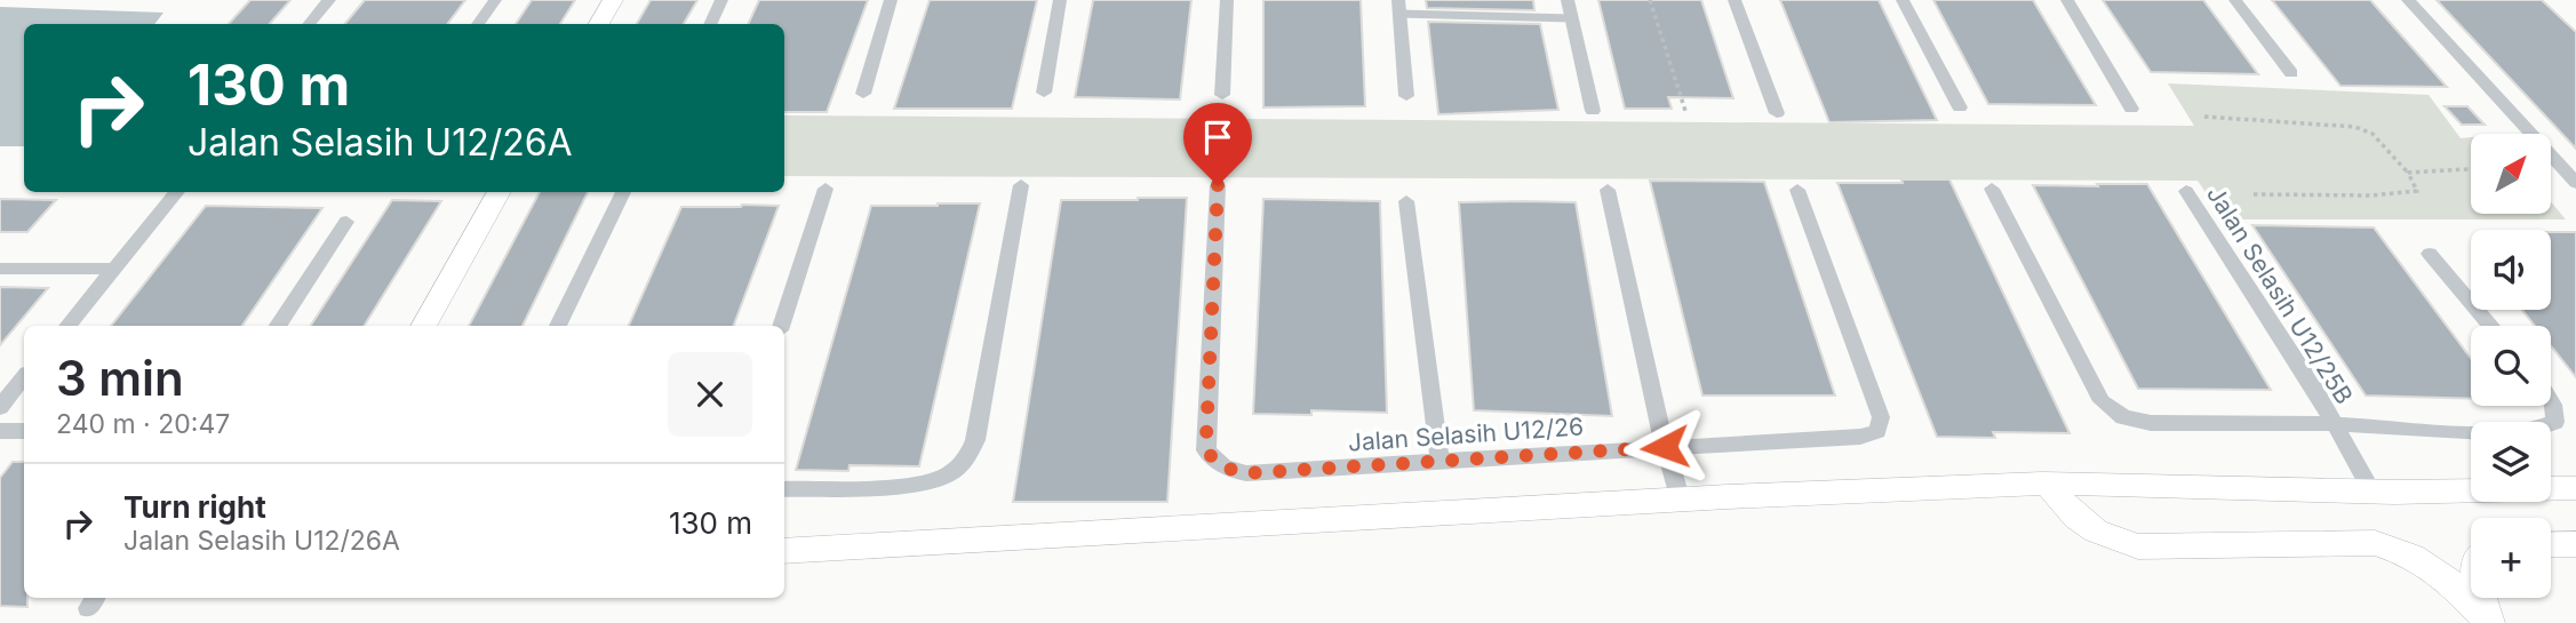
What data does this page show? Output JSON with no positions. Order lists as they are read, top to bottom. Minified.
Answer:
{"streets":{"street":["Jalan Selasih U12/25B","Jalan Selasih U12/26"]},"north":"top right","page":{"turn":["130 m","Jalan Selasih U12/26A"],"map_buttons":"+","heading":["3 min","240 m · 20:47"],"list":[{"name":"Turn right","note":"Jalan Selasih U12/26A","value":"130 m"}]}}
